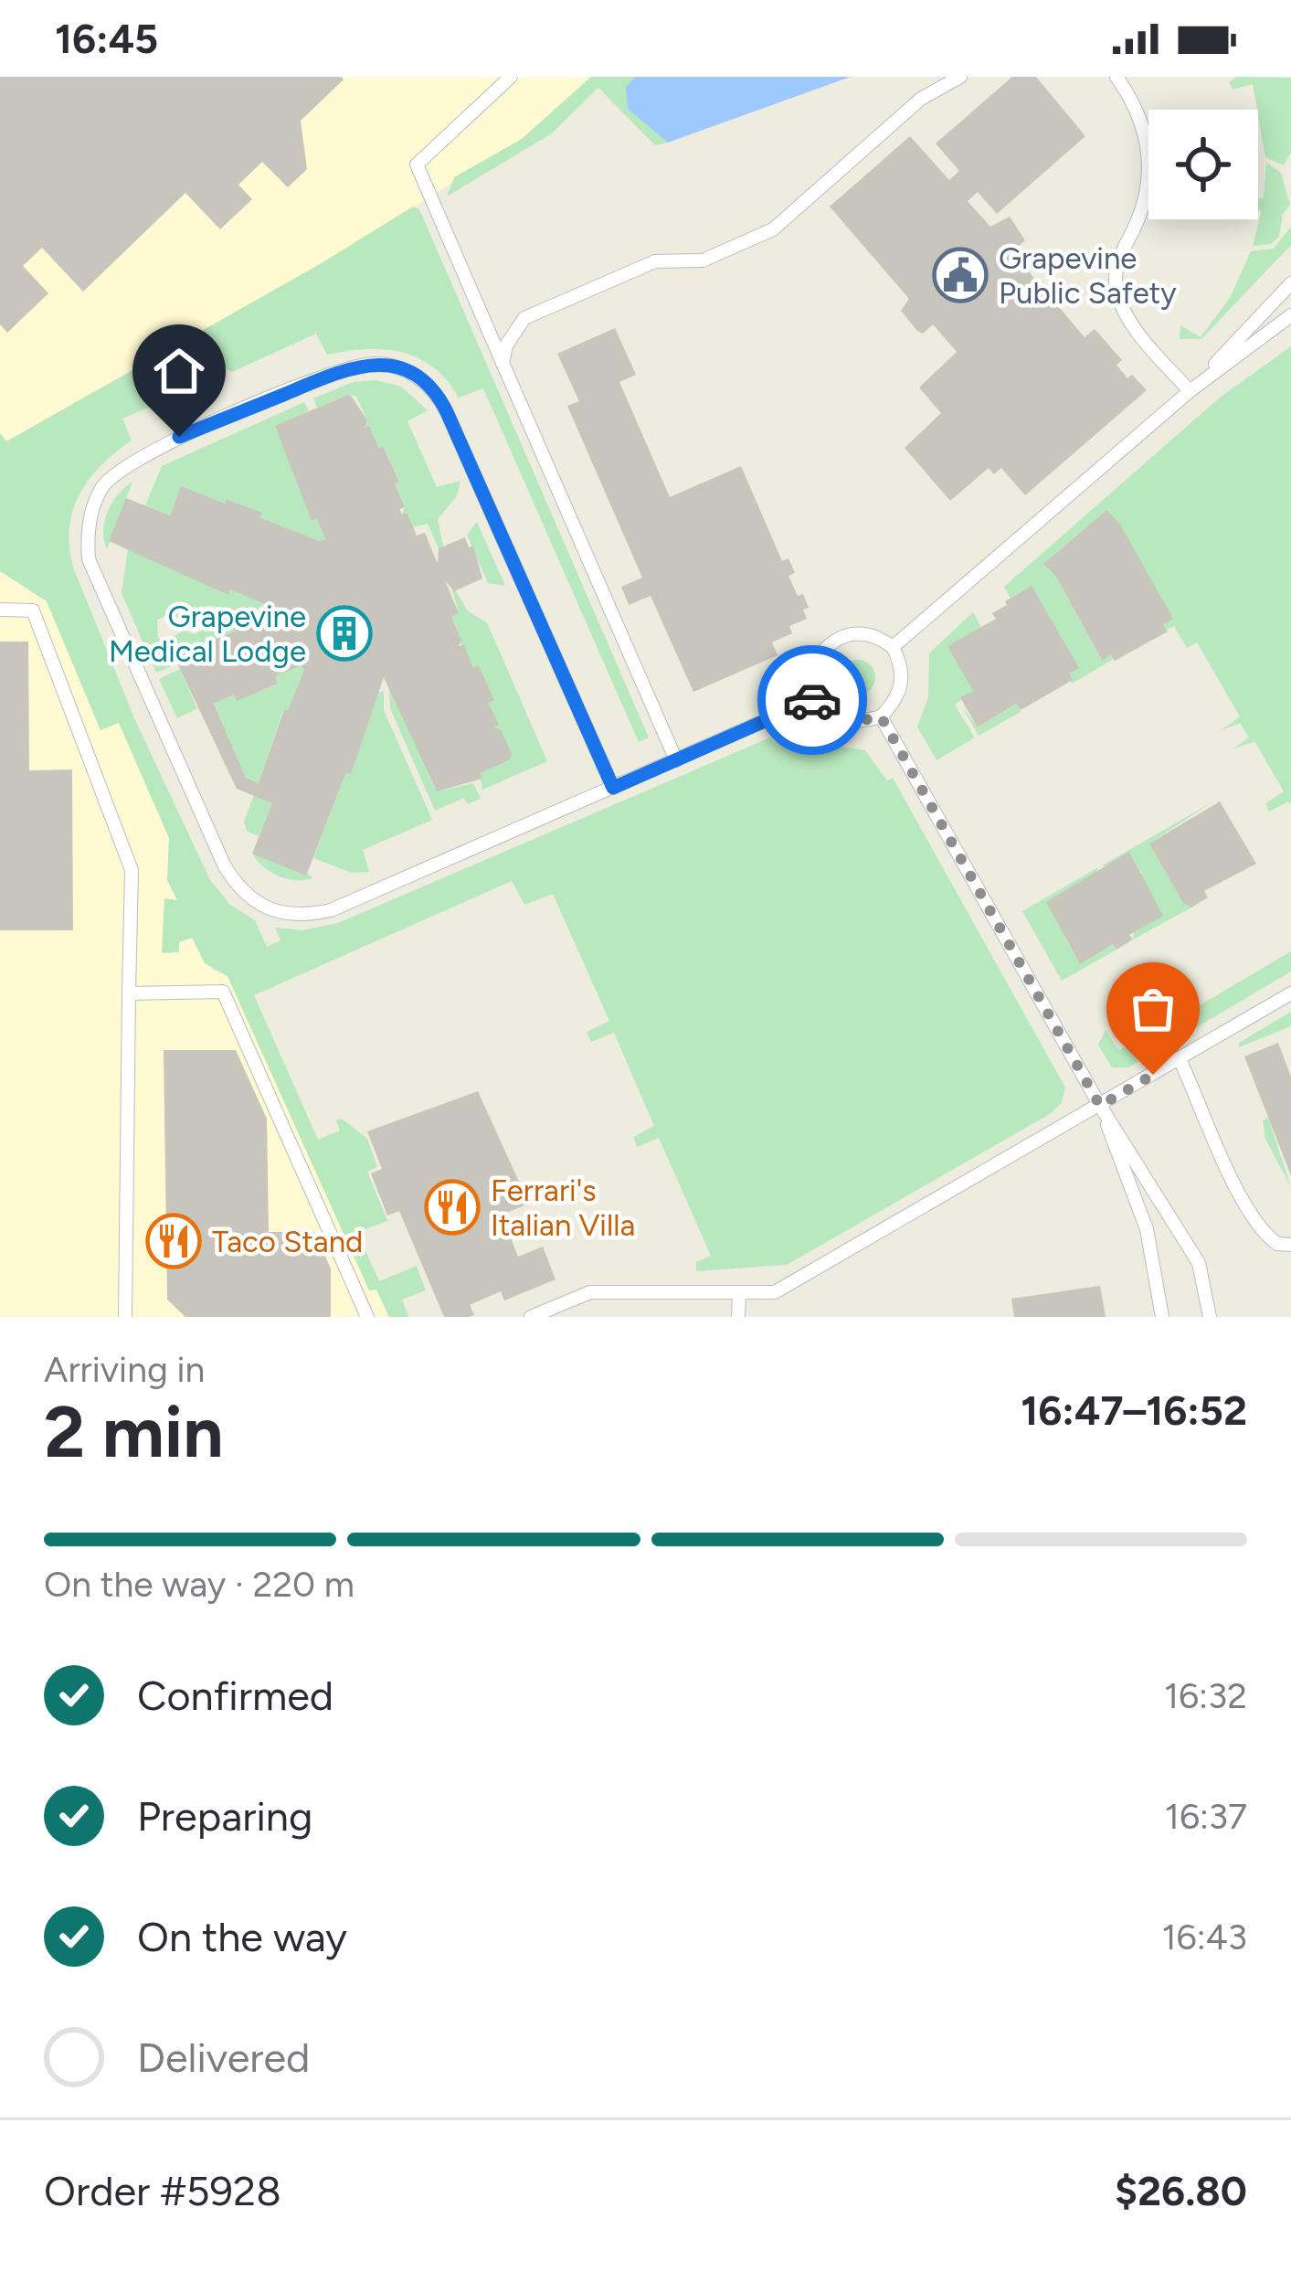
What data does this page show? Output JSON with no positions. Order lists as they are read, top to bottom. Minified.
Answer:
{"places":{"public building":["Grapevine Public Safety"],"building":["Grapevine Medical Lodge"],"restaurant":["Ferrari's Italian Villa","Taco Stand"]},"page":{"status":"16:45","heading":["2 min","Arriving in","16:47–16:52"],"panel":["Order #5928","$26.80"],"bar":"On the way · 220 m","list":[["Confirmed","16:32"],["Preparing","16:37"],["On the way","16:43"],"Delivered"]}}
